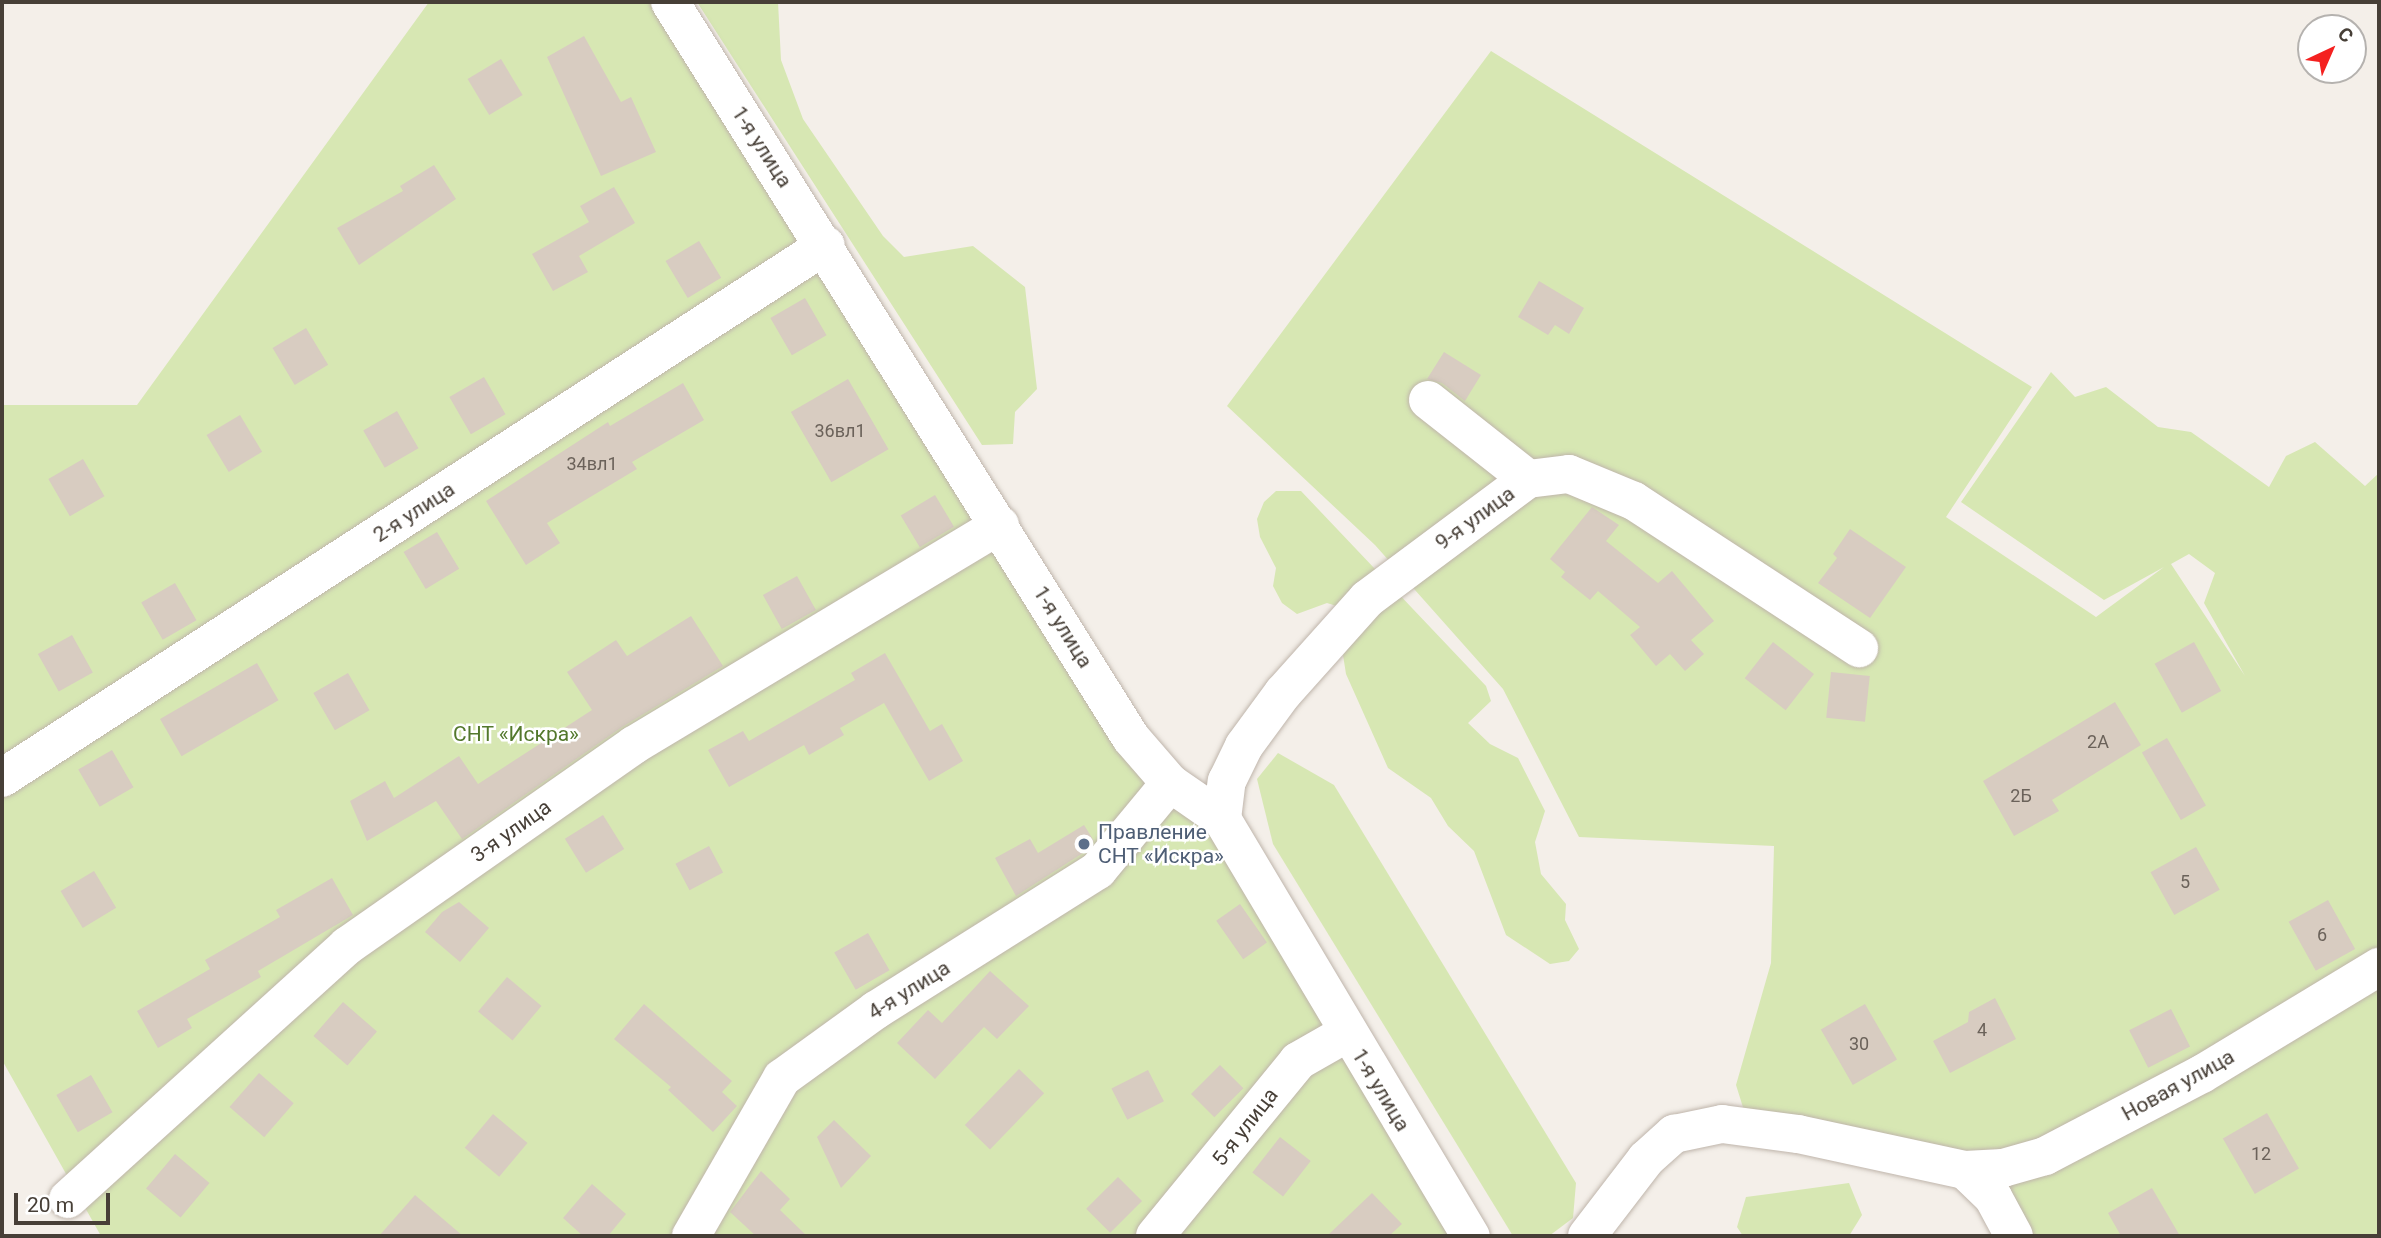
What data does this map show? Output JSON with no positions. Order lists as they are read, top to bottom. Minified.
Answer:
{"streets":{"street":["1-я улица","2-я улица","9-я улица","3-я улица","4-я улица","Новая улица","5-я улица"]},"crossings":[["1-я улица","2-я улица"],["1-я улица","9-я улица"],["1-я улица","3-я улица"],["1-я улица","4-я улица"],["1-я улица","5-я улица"]],"parks":["СНТ «Искра»"],"places":["Правление СНТ «Искра»"],"house_numbers":["36вл1","34вл1","2А","2Б","5","6","4","30","12"],"scale_bar":"20 m","north":"top right"}
